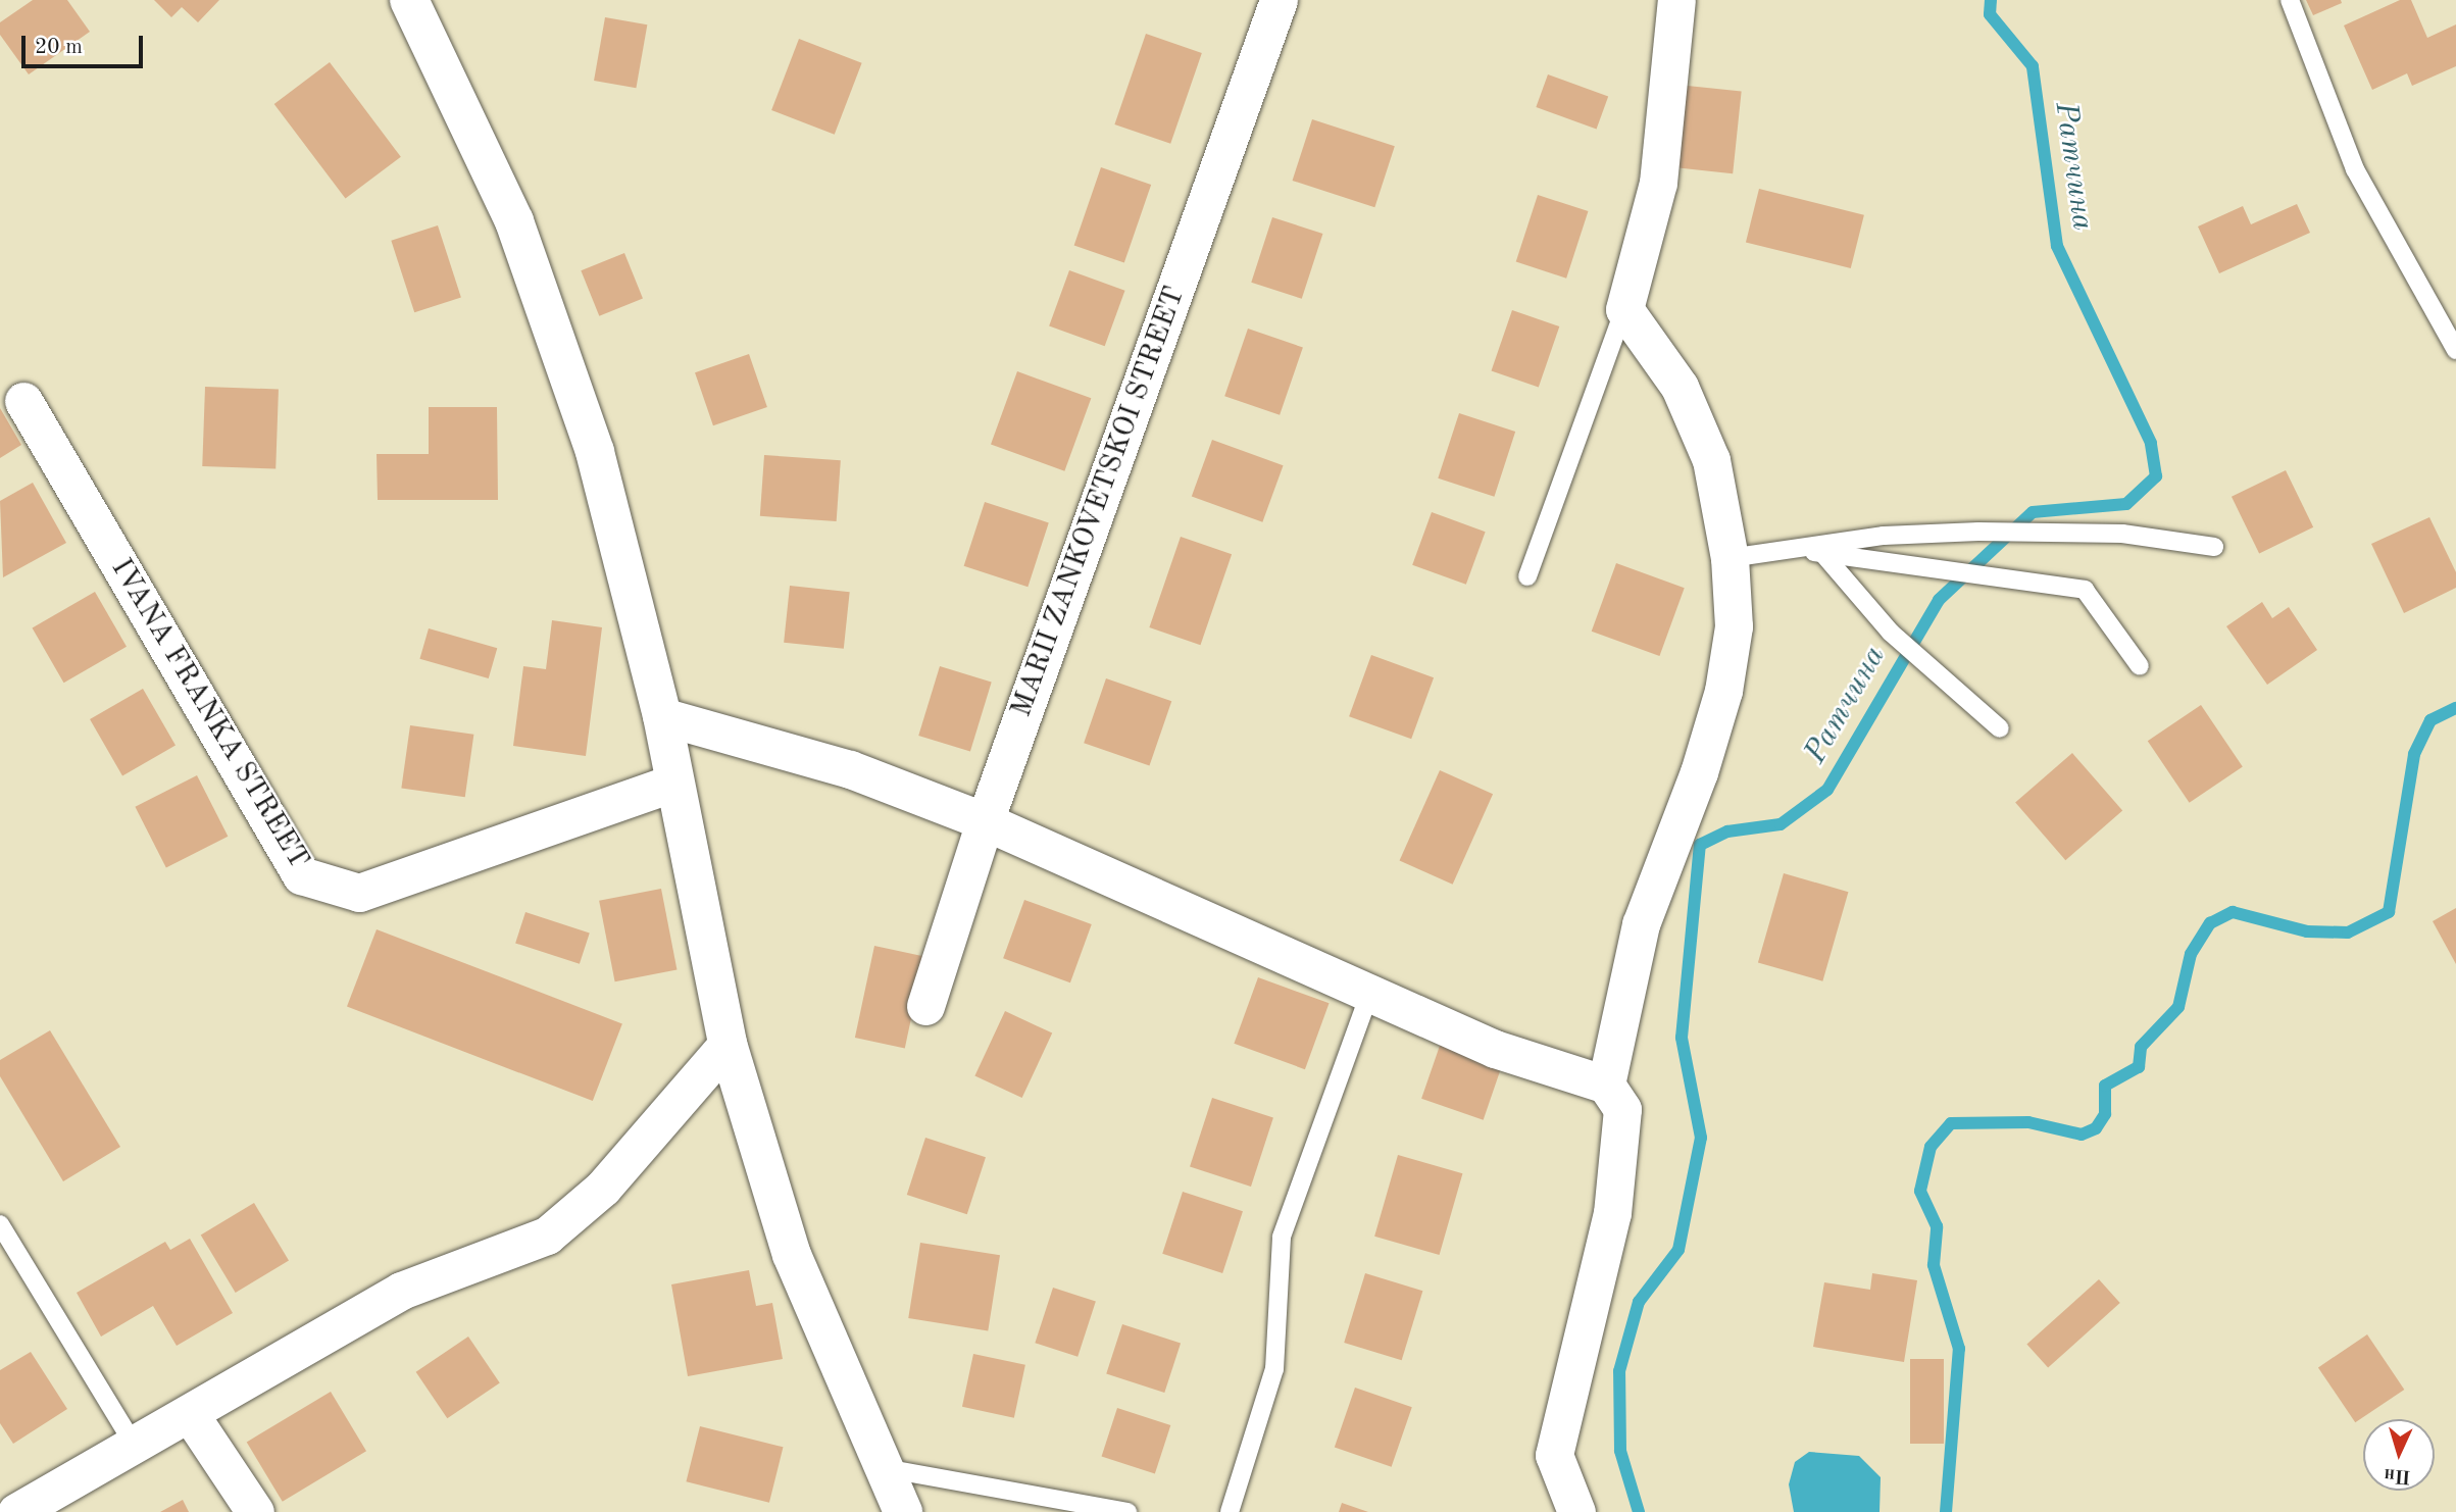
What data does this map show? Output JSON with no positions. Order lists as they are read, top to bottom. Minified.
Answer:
{"streets":{"street":["MARII ZANKOVETSKOI STREET","IVANA FRANKA STREET"]},"water":["Ратчина"],"scale_bar":"20 m","north":"bottom"}
